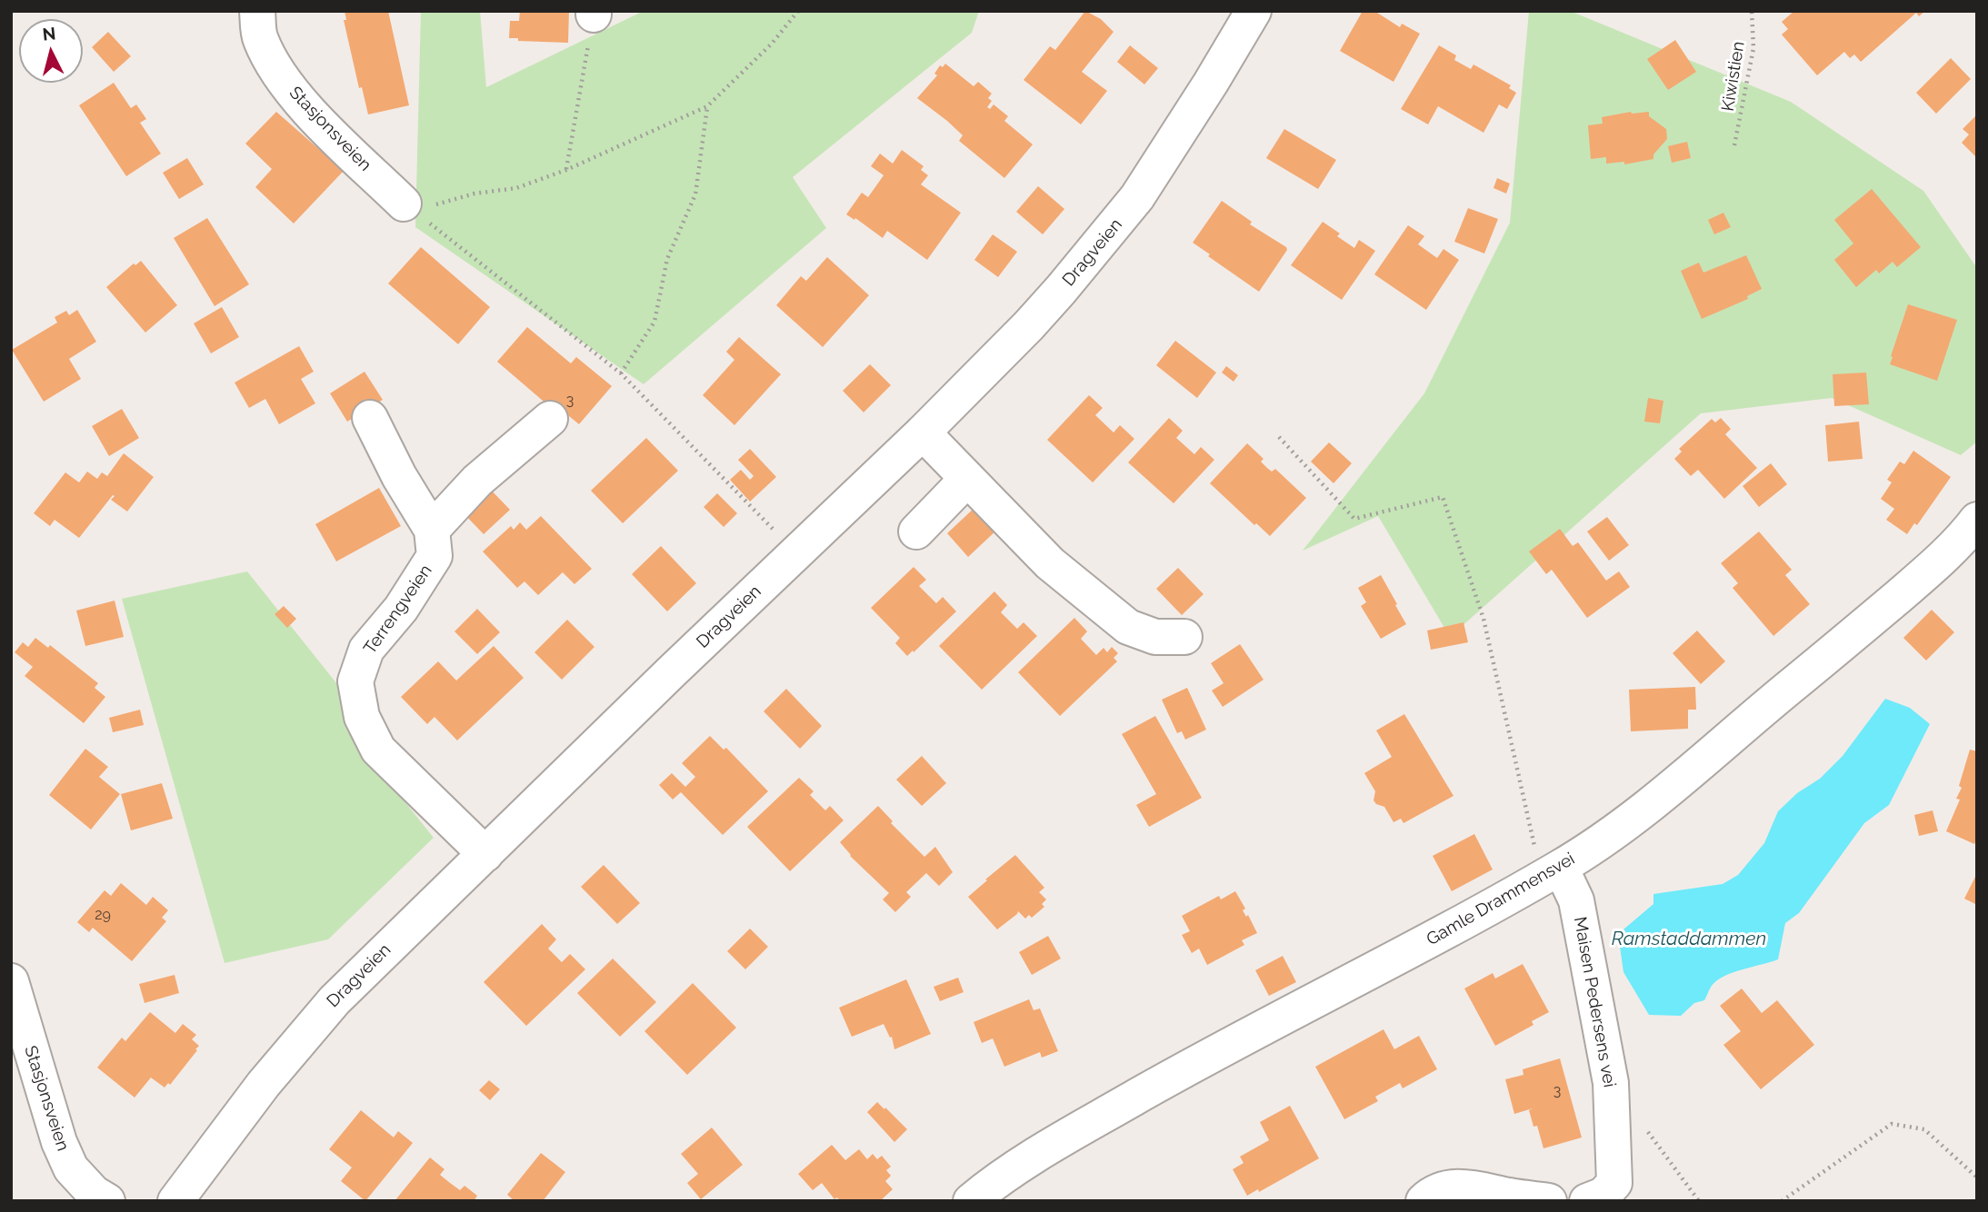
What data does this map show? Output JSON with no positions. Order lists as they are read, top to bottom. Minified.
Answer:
{"streets":{"street":["Stasjonsveien","Dragveien","Terrengveien","Gamle Drammensvei","Maisen Pedersens vei"],"path":["Kiwistien"]},"crossings":[["Dragveien","Terrengveien"],["Gamle Drammensvei","Maisen Pedersens vei"]],"water":["Ramstaddammen"],"house_numbers":["3","29","3"],"north":"top"}
